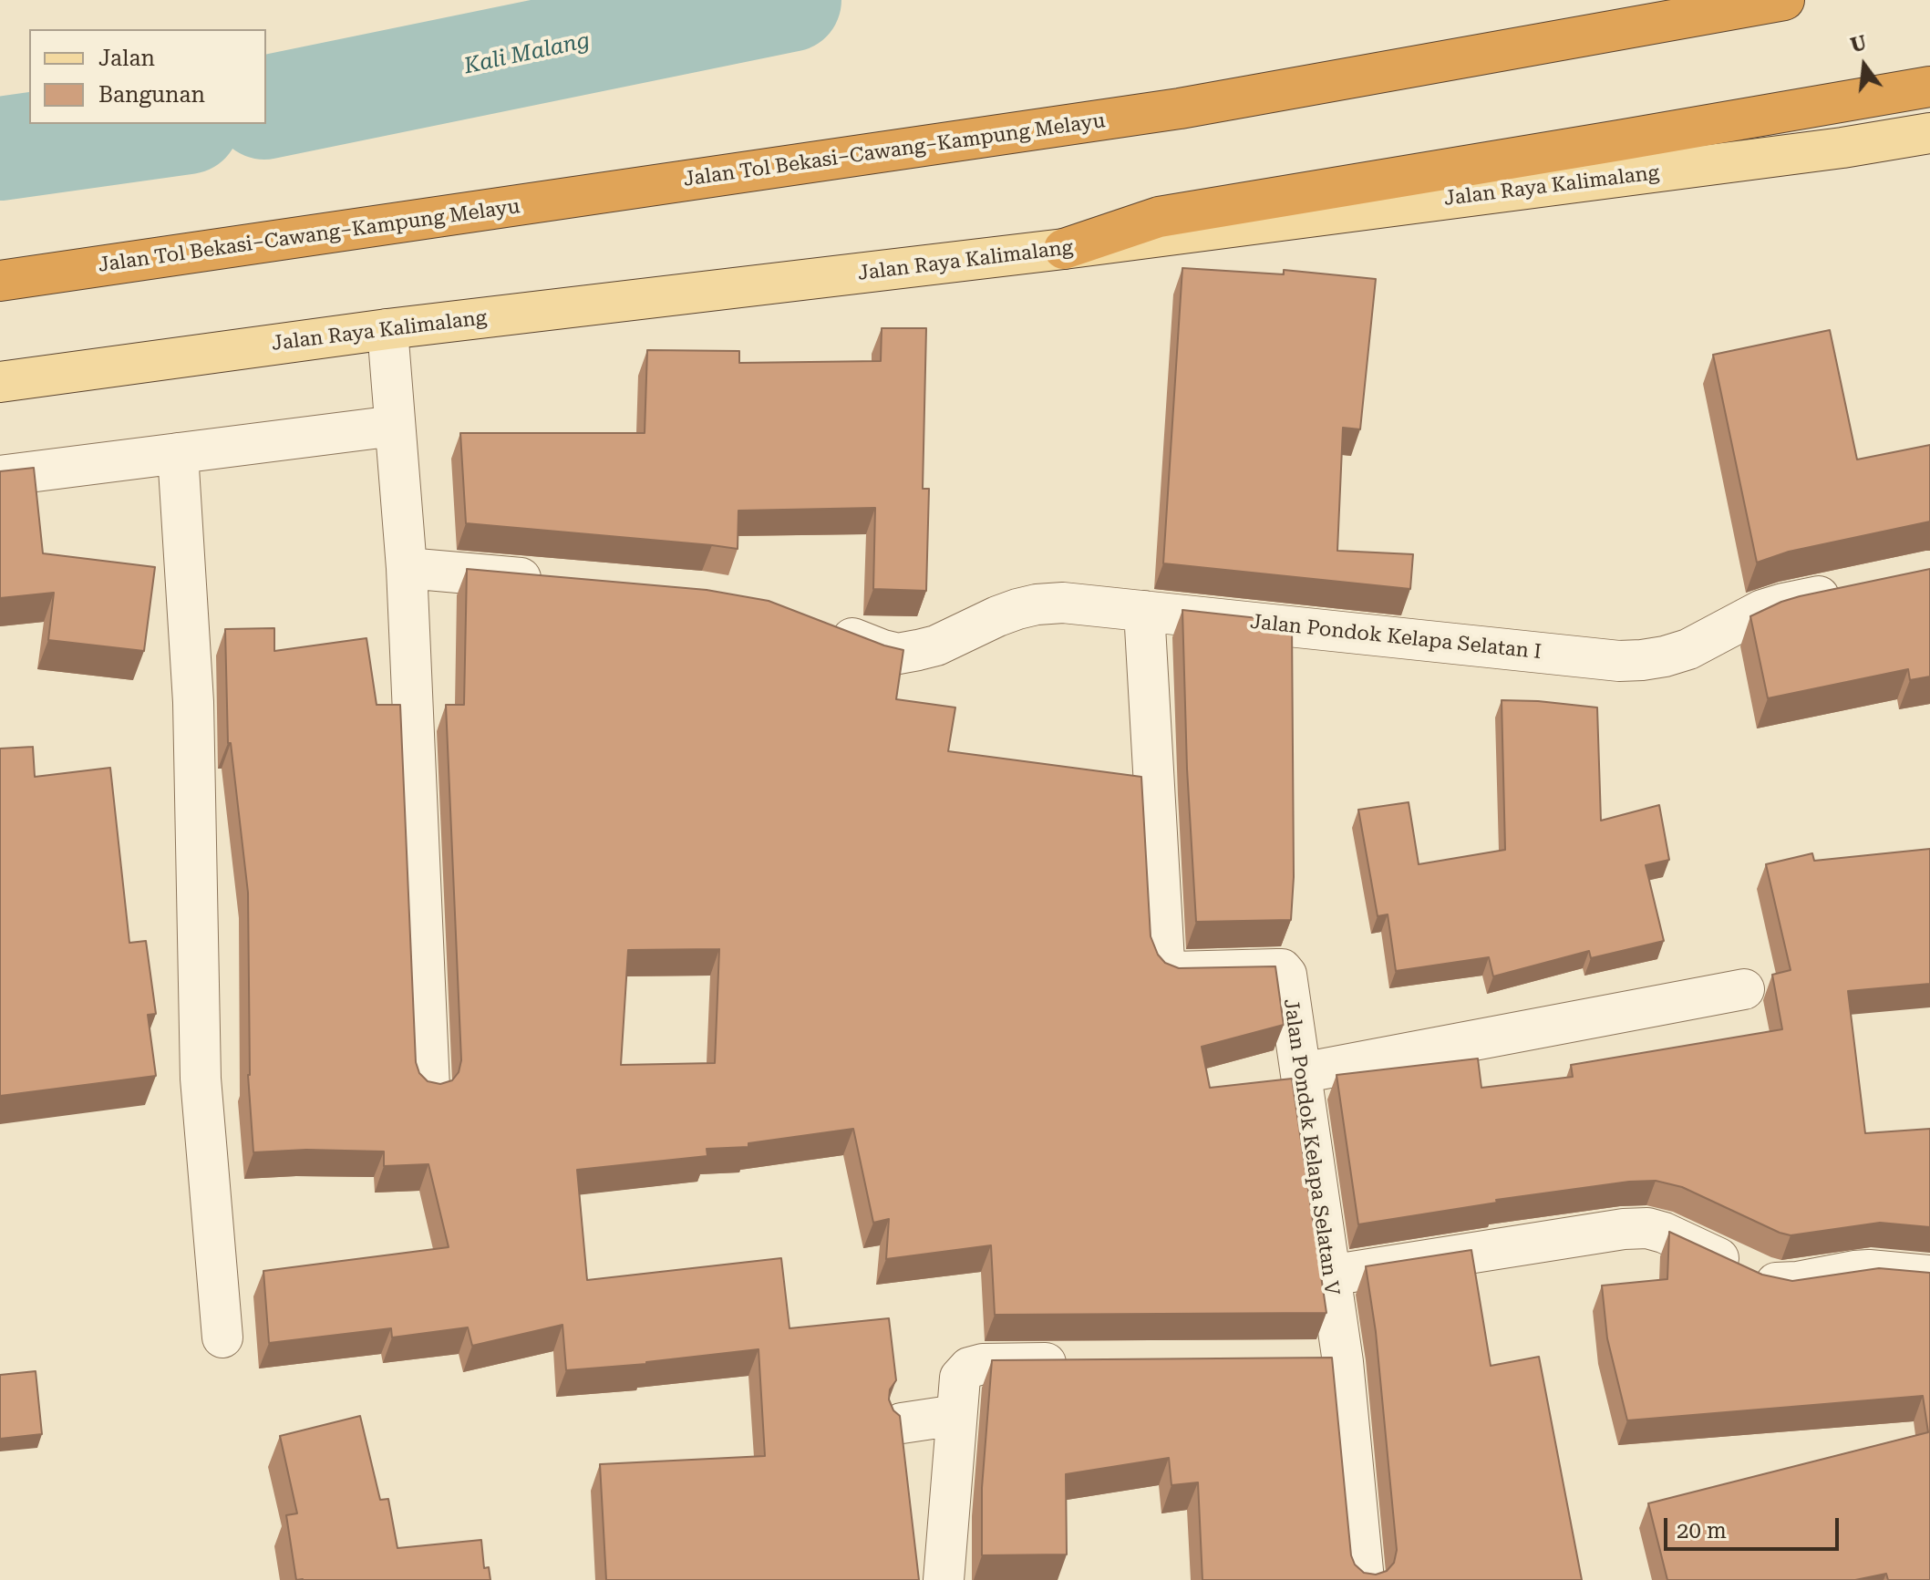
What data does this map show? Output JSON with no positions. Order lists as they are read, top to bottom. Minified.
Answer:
{"streets":{"highway":["Jalan Tol Bekasi–Cawang–Kampung Melayu"],"main road":["Jalan Raya Kalimalang"],"street":["Jalan Pondok Kelapa Selatan I","Jalan Pondok Kelapa Selatan V"]},"crossings":[["Jalan Pondok Kelapa Selatan I","Jalan Pondok Kelapa Selatan V"]],"water":["Kali Malang"],"legend":["Jalan","Bangunan"],"scale_bar":"20 m","north":"top"}
